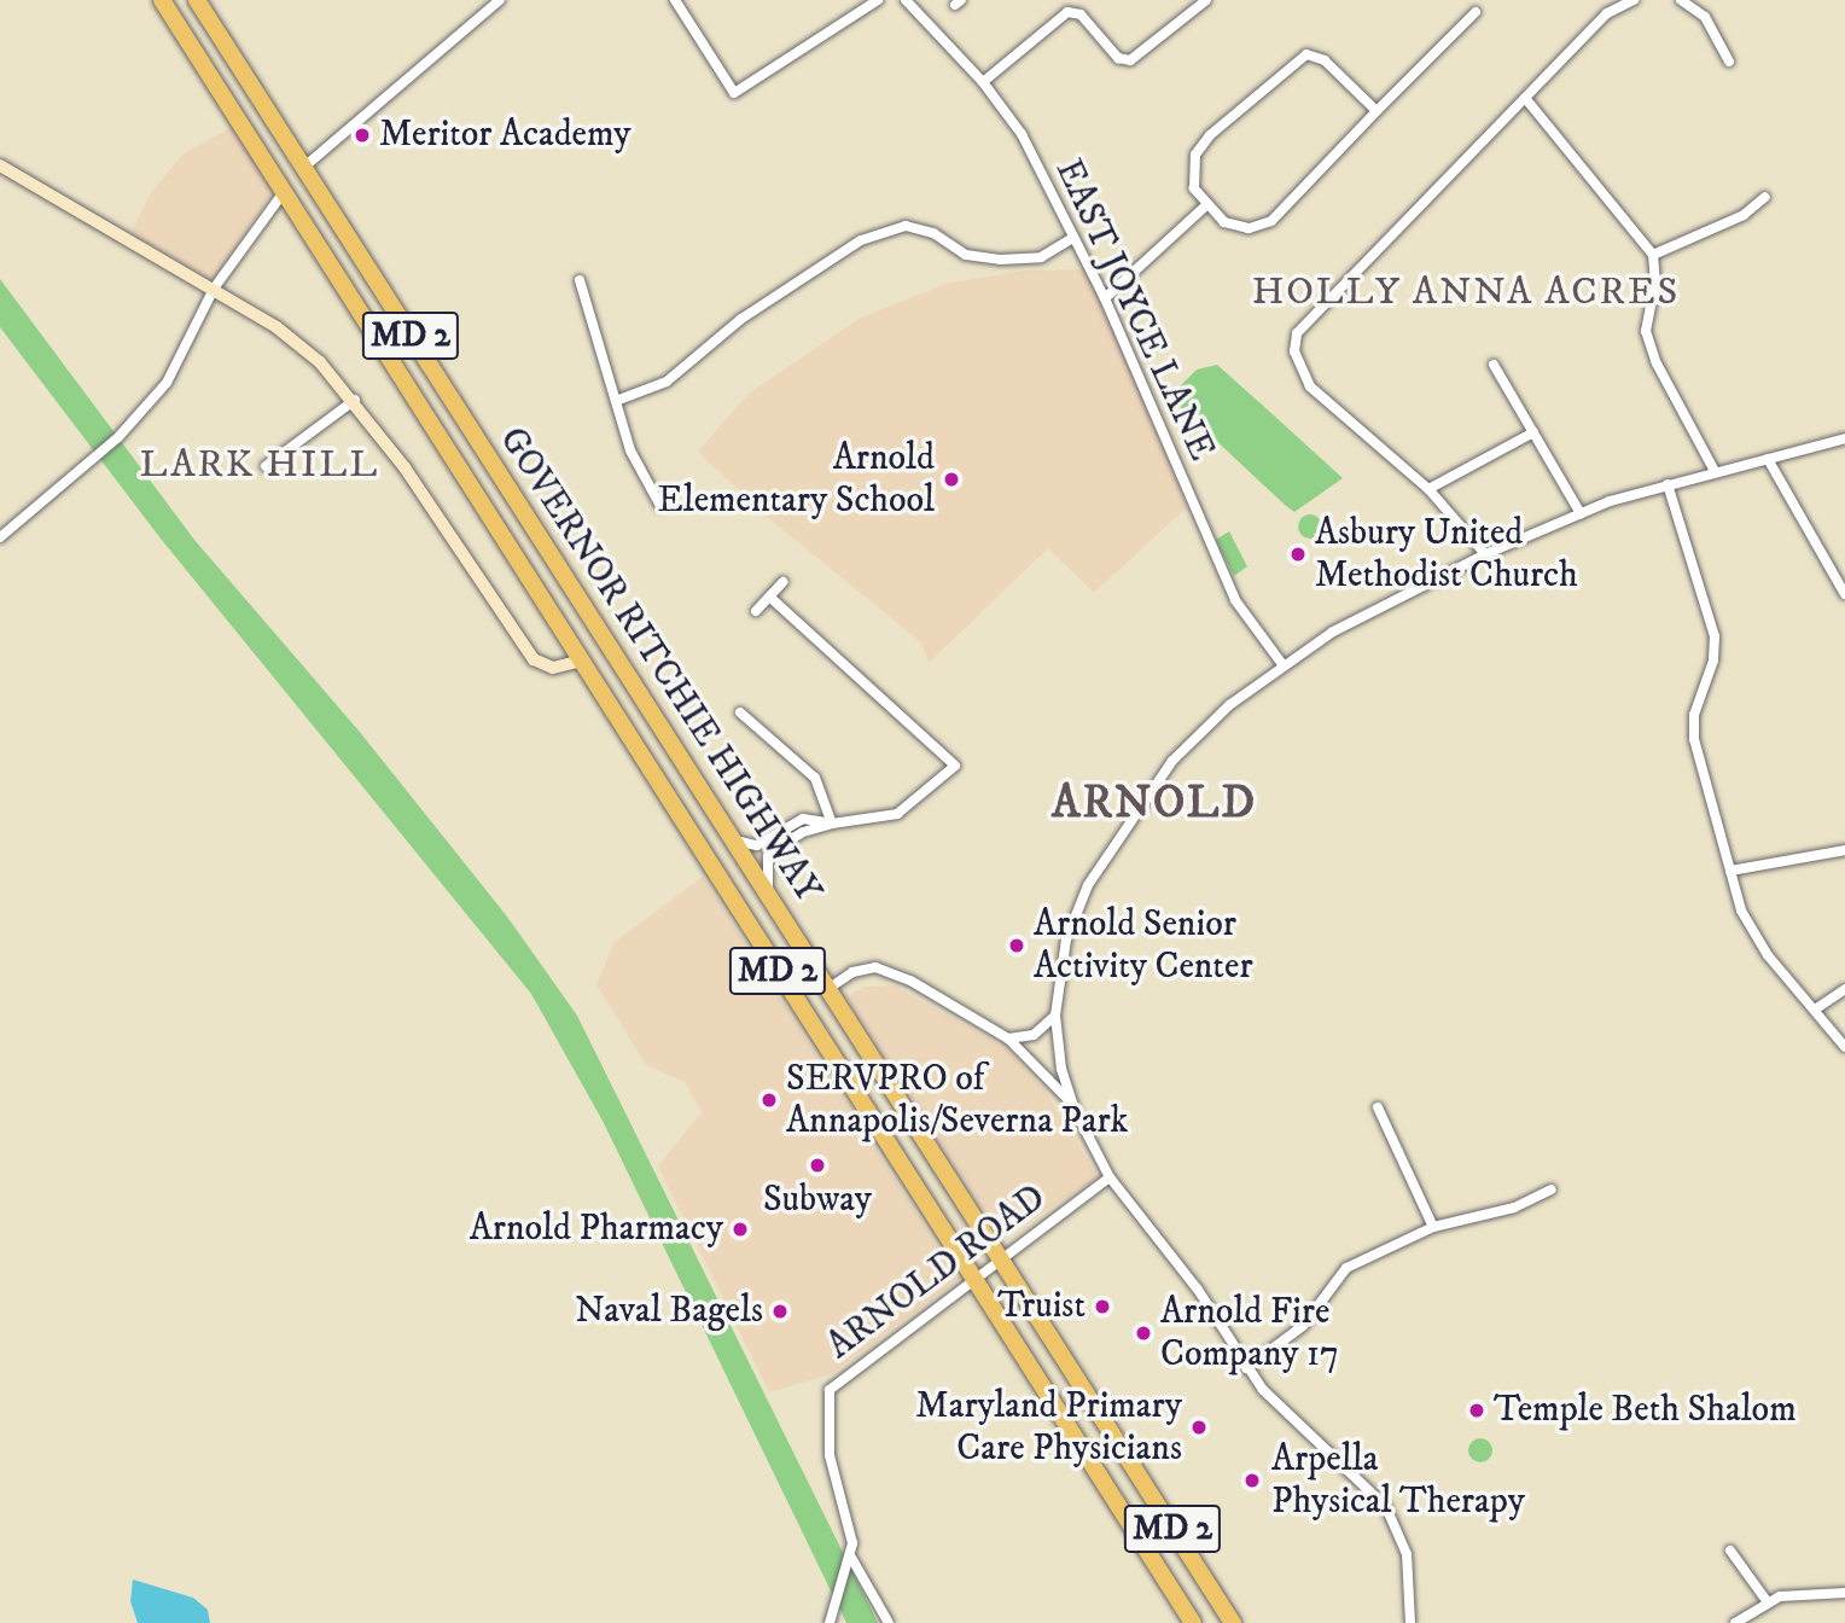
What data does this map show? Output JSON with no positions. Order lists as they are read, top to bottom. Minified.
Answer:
{"streets":{"highway":["MD 2","GOVERNOR RITCHIE HIGHWAY"],"street":["EAST JOYCE LANE","ARNOLD ROAD"]},"crossings":[["GOVERNOR RITCHIE HIGHWAY","ARNOLD ROAD"]],"districts":["HOLLY ANNA ACRES","LARK HILL","ARNOLD"],"places":["Meritor Academy","Arnold Elementary School","Asbury United Methodist Church","Arnold Senior Activity Center","SERVPRO of Annapolis/Severna Park","Subway","Arnold Pharmacy","Truist","Naval Bagels","Arnold Fire Company 17","Temple Beth Shalom","Maryland Primary Care Physicians","Arpella Physical Therapy"]}
